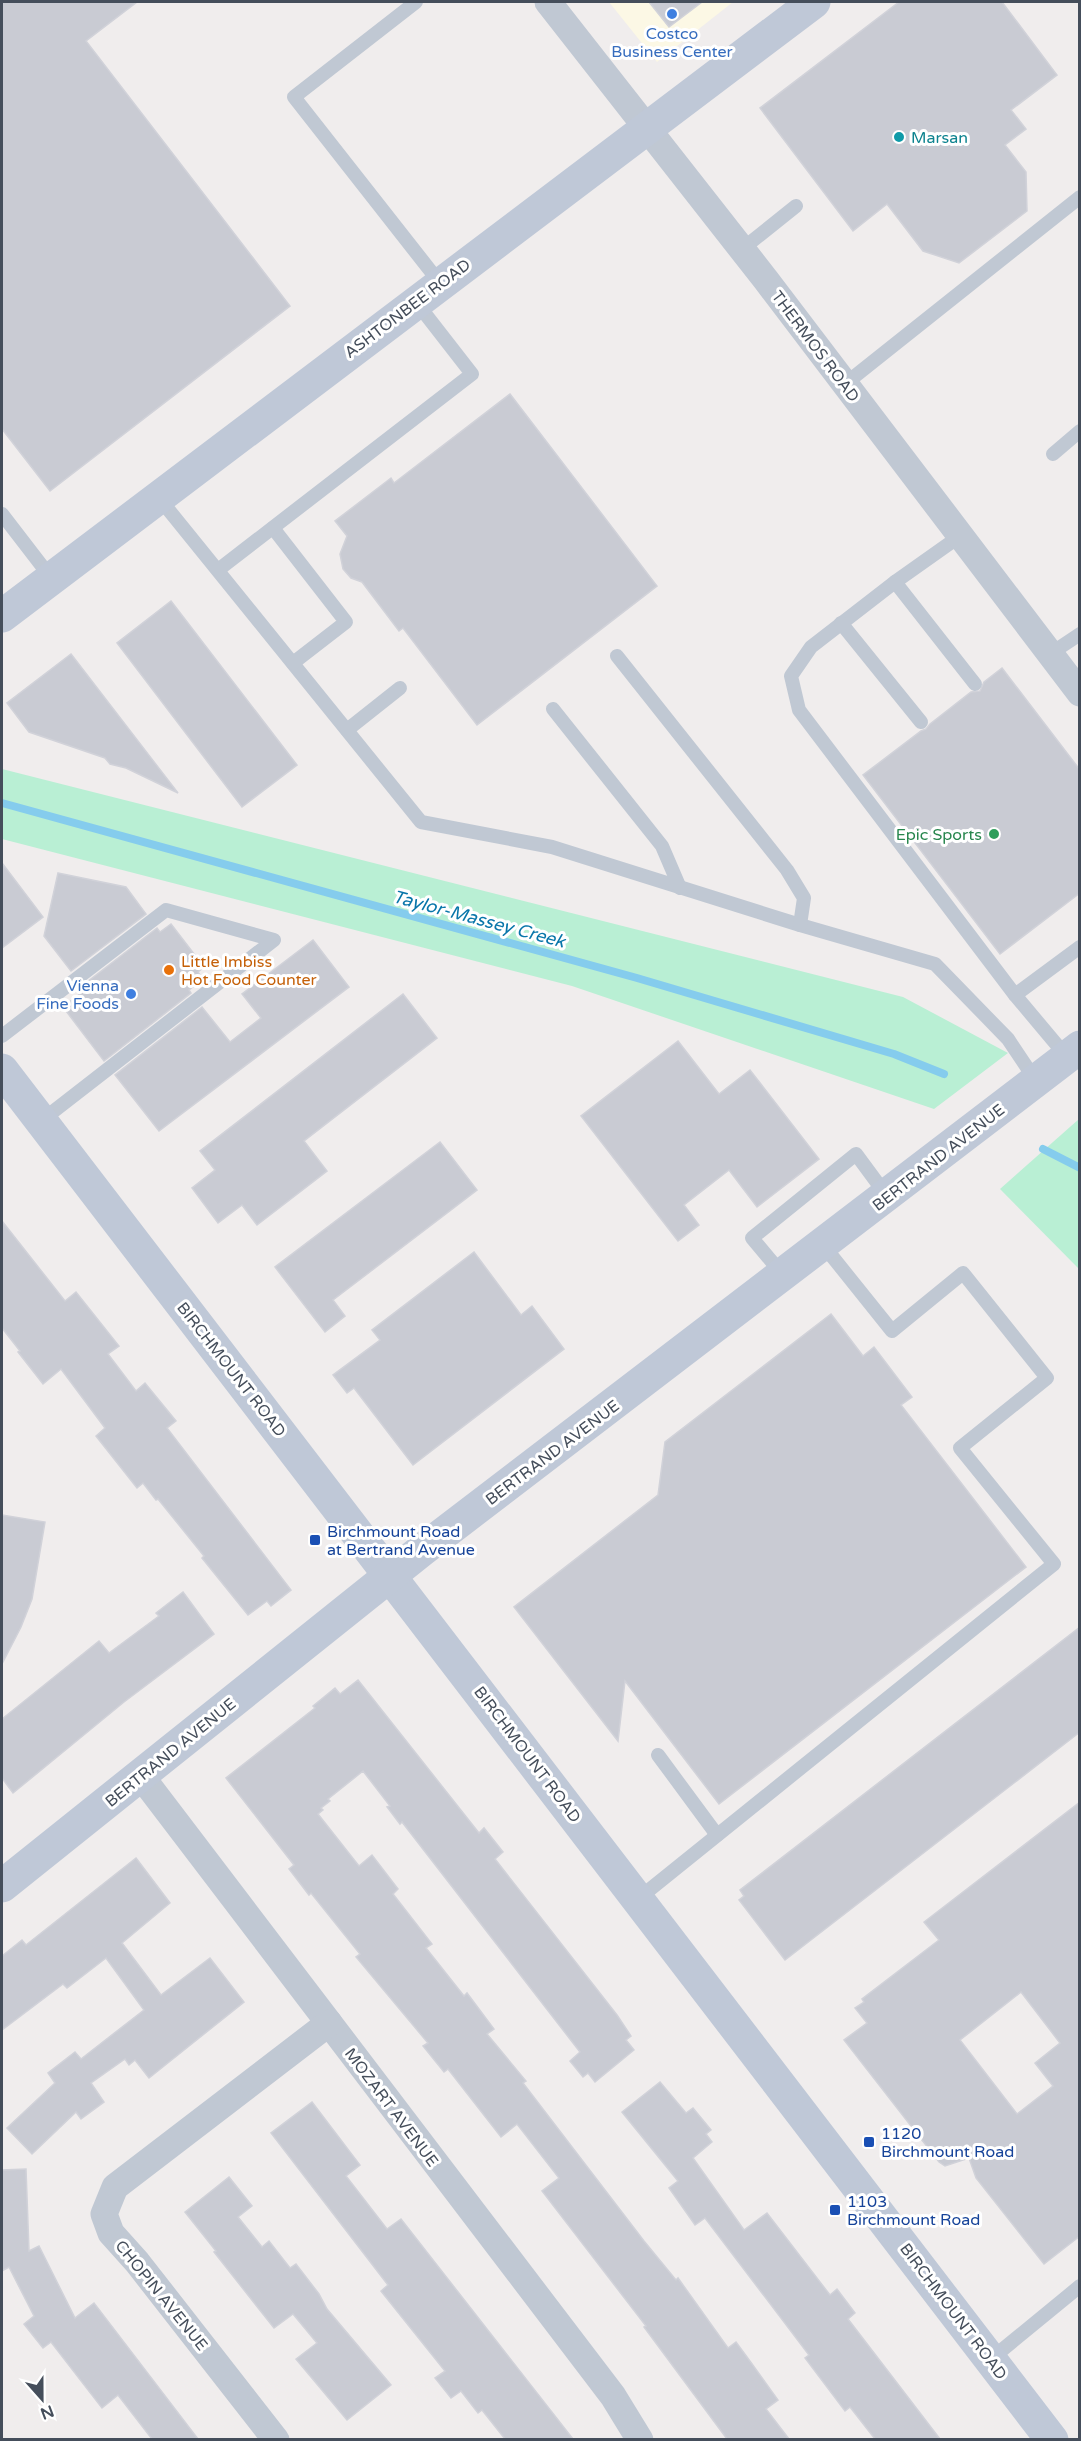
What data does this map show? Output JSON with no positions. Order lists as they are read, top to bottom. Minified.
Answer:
{"streets":{"street":["ASHTONBEE ROAD","THERMOS ROAD","BERTRAND AVENUE","BIRCHMOUNT ROAD","MOZART AVENUE","CHOPIN AVENUE"]},"crossings":[["ASHTONBEE ROAD","THERMOS ROAD"],["BERTRAND AVENUE","BIRCHMOUNT ROAD"],["BERTRAND AVENUE","MOZART AVENUE"],["MOZART AVENUE","CHOPIN AVENUE"]],"water":["Taylor-Massey Creek"],"places":{"other":["Costco Business Center","Marsan","Epic Sports","Little Imbiss Hot Food Counter","Vienna Fine Foods"],"transit":["Birchmount Road at Bertrand Avenue","1120 Birchmount Road","1103 Birchmount Road"]},"north":"bottom"}
